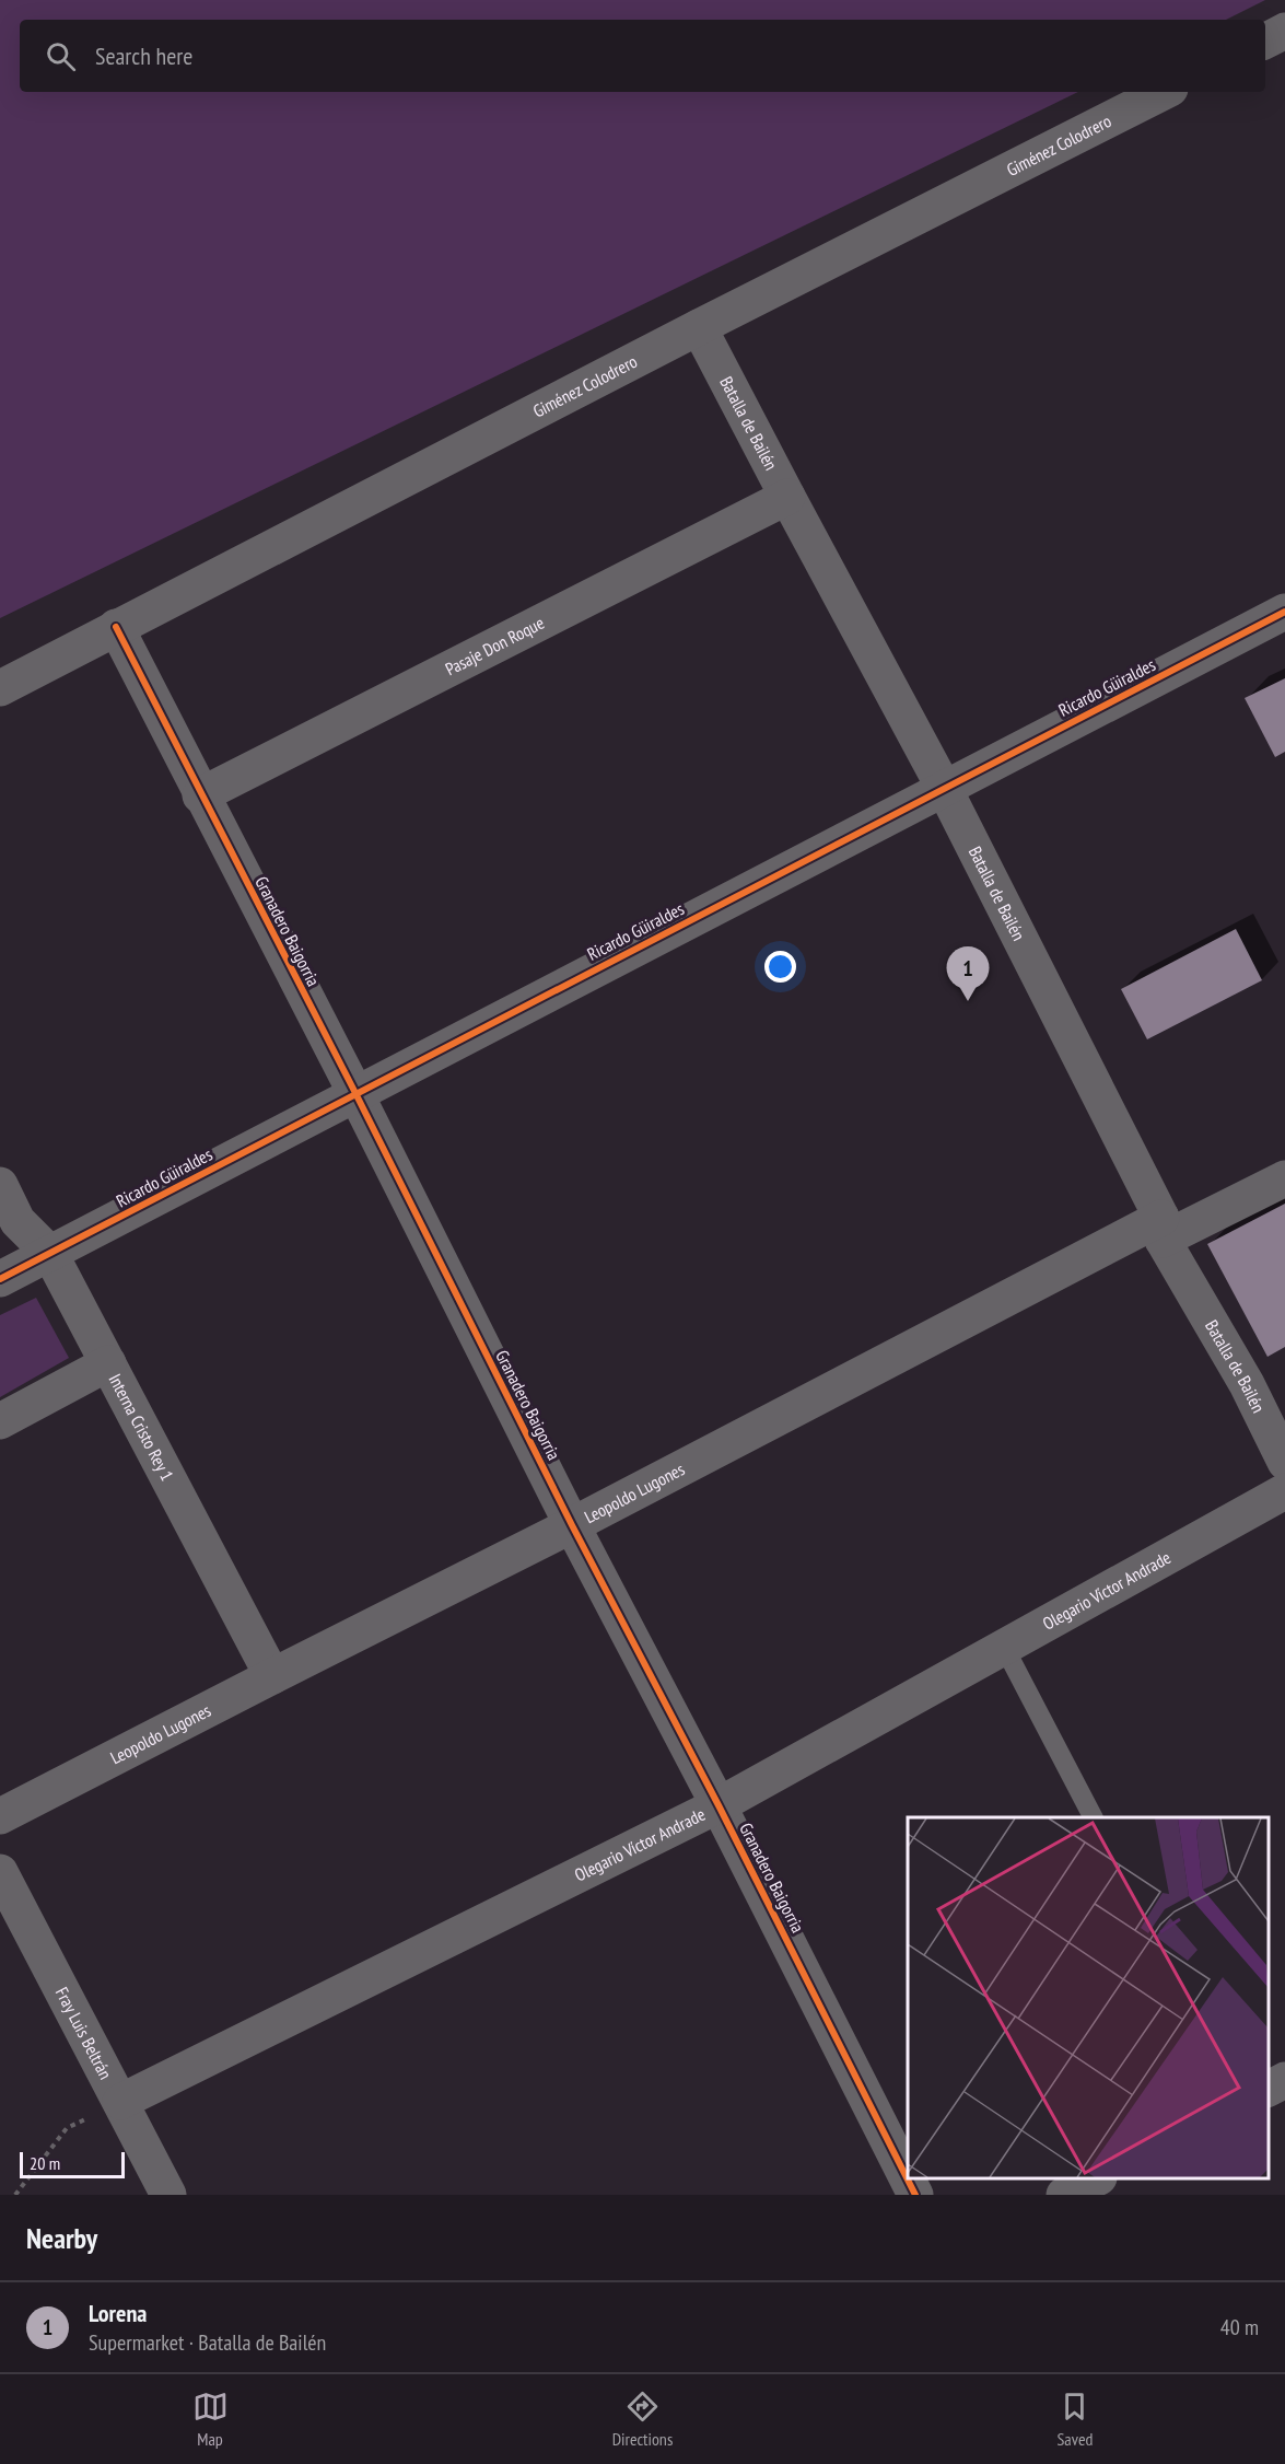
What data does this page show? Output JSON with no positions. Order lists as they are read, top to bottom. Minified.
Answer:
{"streets":{"street":["Giménez Colodrero","Batalla de Bailén","Pasaje Don Roque","Ricardo Güiraldes","Granadero Baigorria","Interna Cristo Rey 1","Leopoldo Lugones","Olegario Víctor Andrade","Fray Luis Beltrán"]},"crossings":[["Giménez Colodrero","Batalla de Bailén"],["Giménez Colodrero","Granadero Baigorria"],["Batalla de Bailén","Pasaje Don Roque"],["Batalla de Bailén","Ricardo Güiraldes"],["Batalla de Bailén","Leopoldo Lugones"],["Pasaje Don Roque","Granadero Baigorria"],["Ricardo Güiraldes","Granadero Baigorria"],["Ricardo Güiraldes","Interna Cristo Rey 1"],["Granadero Baigorria","Leopoldo Lugones"],["Granadero Baigorria","Olegario Víctor Andrade"],["Interna Cristo Rey 1","Leopoldo Lugones"],["Olegario Víctor Andrade","Fray Luis Beltrán"]],"scale_bar":"20 m","page":{"search":"Search here","pins":"1","scale":"20 m","heading":"Nearby","list":[{"mark":"1","name":"Lorena","note":"Supermarket · Batalla de Bailén","value":"40 m"}],"nav":["Map","Directions","Saved"]}}
